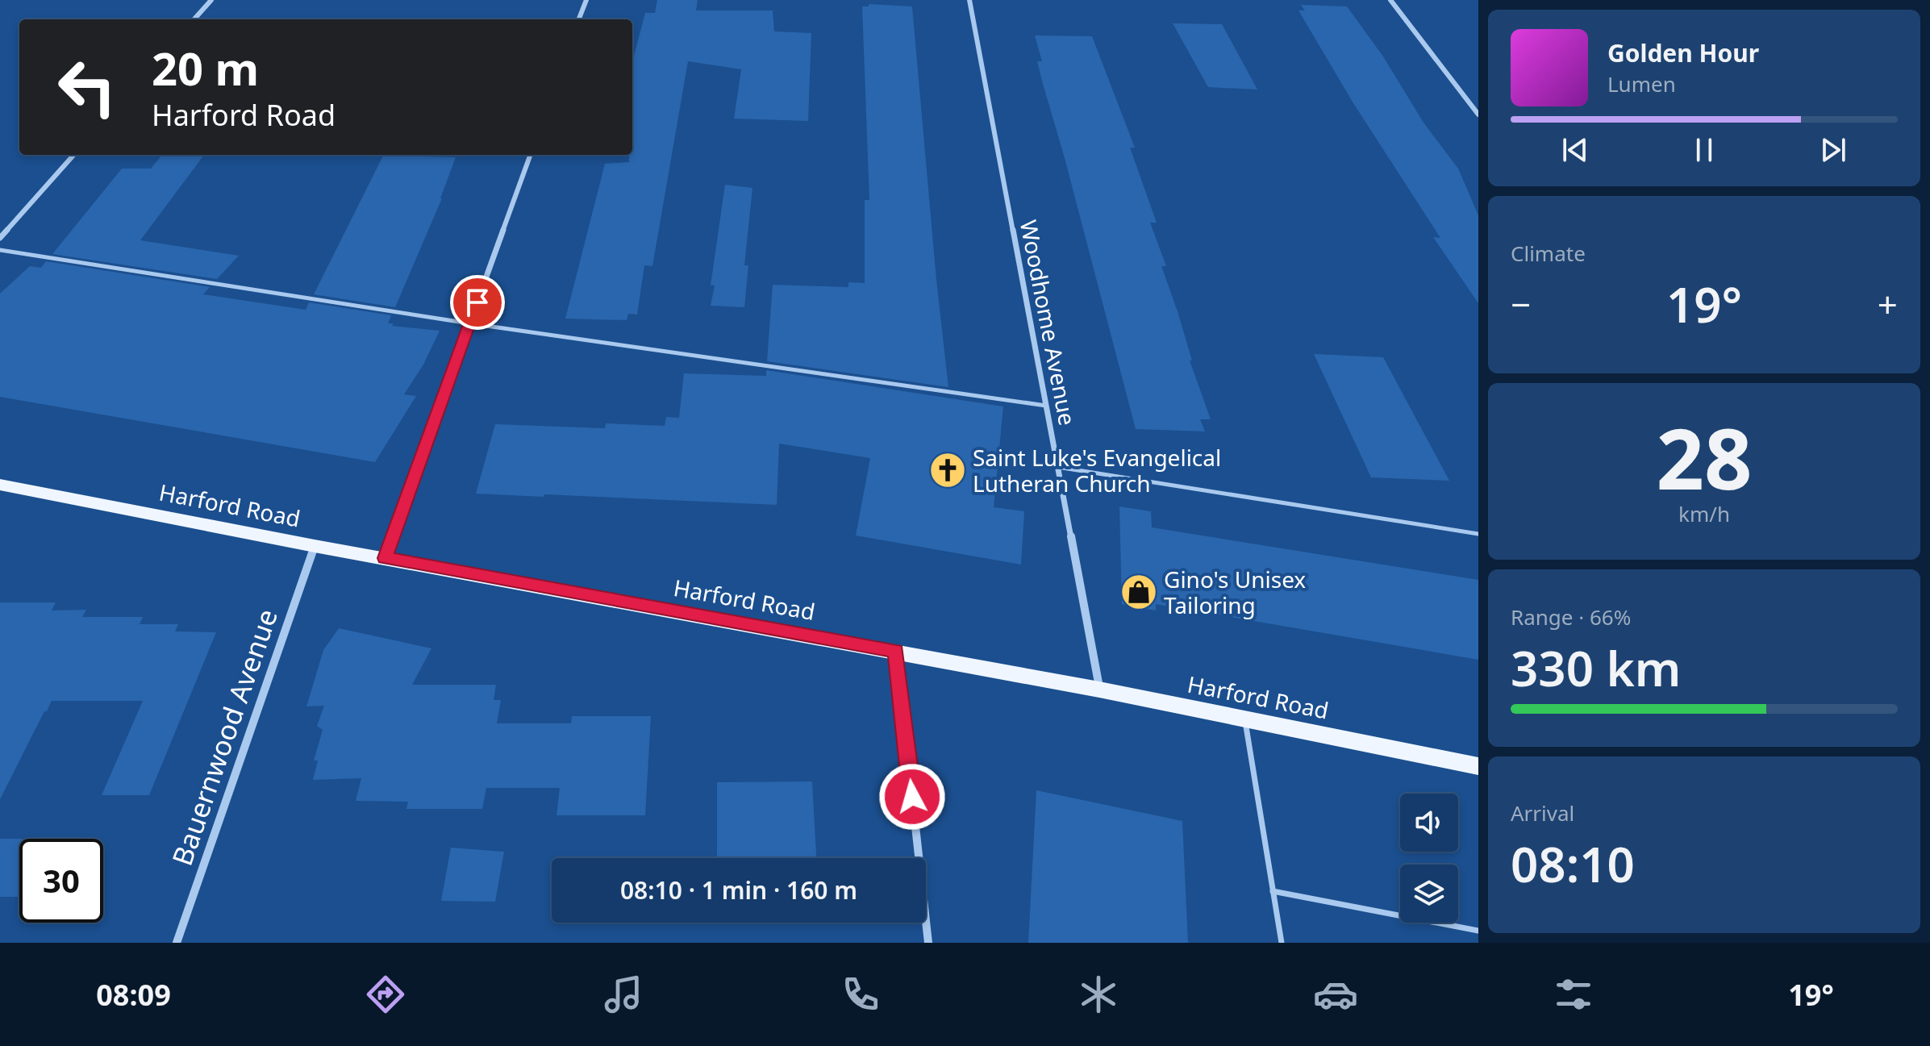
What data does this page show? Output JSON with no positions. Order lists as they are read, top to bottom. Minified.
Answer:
{"streets":{"main road":["Harford Road"],"street":["Woodhome Avenue","Bauernwood Avenue"]},"crossings":[["Woodhome Avenue","Harford Road"],["Harford Road","Bauernwood Avenue"]],"places":{"church":["Saint Luke's Evangelical Lutheran Church"],"shop":["Gino's Unisex Tailoring"]},"page":{"turn":["20 m","Harford Road"],"song":["Golden Hour","Lumen"],"tile":["Climate",["28","km/h"],["Range · 66%","330 km"],["Arrival","08:10"]],"heat":["−","19°","+"],"limit":"30","trip":"08:10 · 1 min · 160 m","tabs":["08:09","19°"]}}
